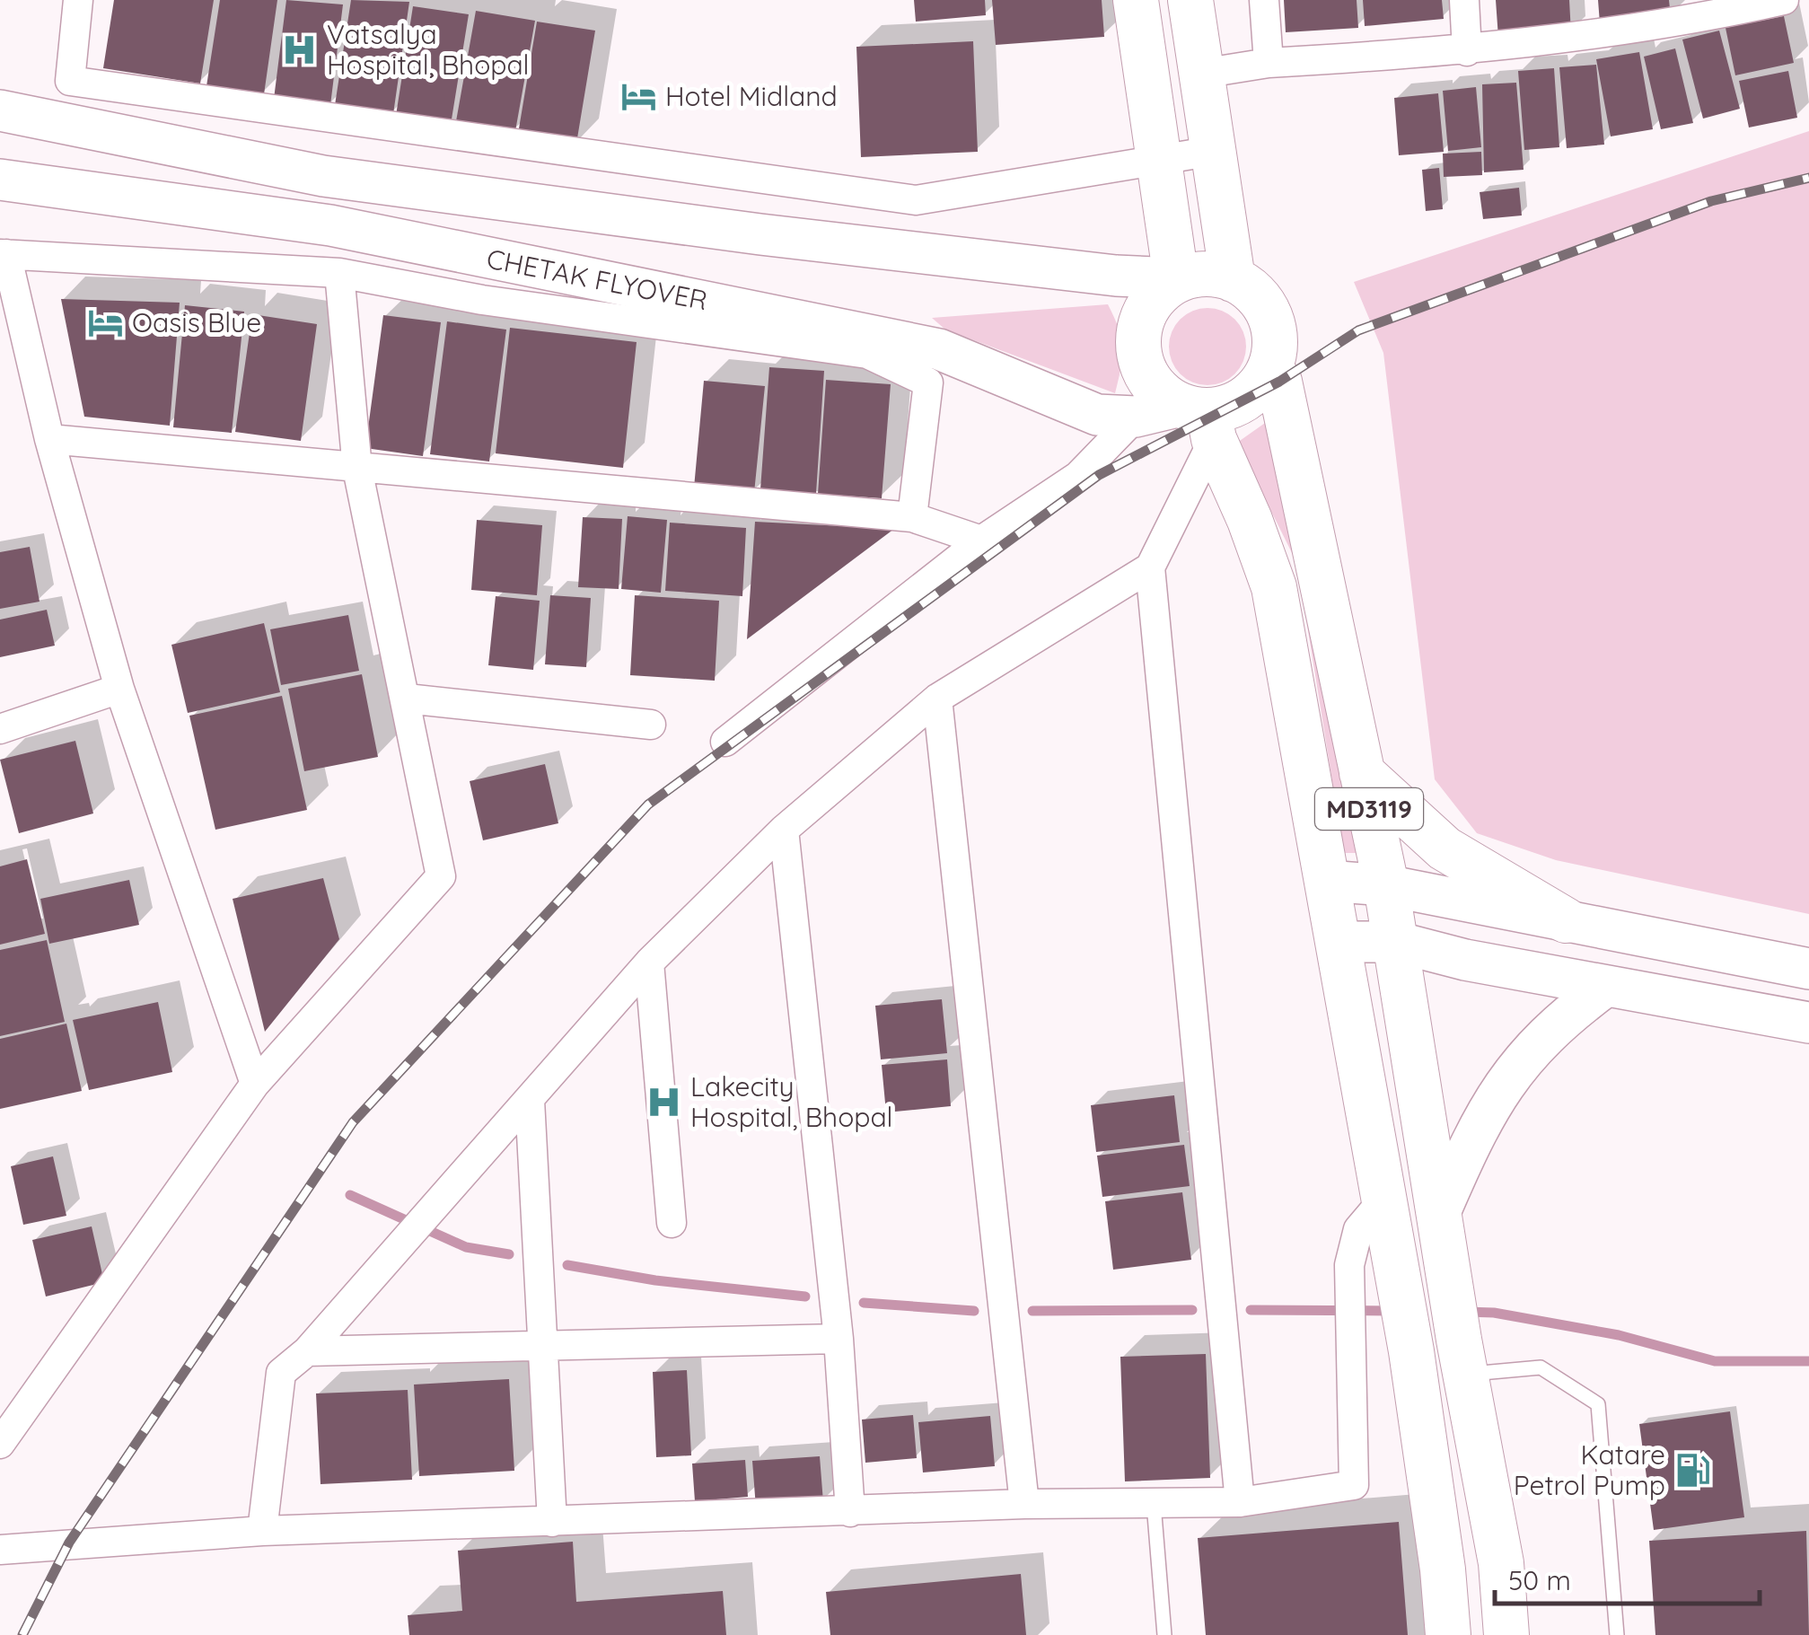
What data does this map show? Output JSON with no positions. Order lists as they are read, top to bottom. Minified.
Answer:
{"streets":{"main road":["CHETAK FLYOVER","MD3119"]},"crossings":[["CHETAK FLYOVER","MD3119"]],"places":{"hospital":["Vatsalya Hospital, Bhopal","Lakecity Hospital, Bhopal"],"hotel":["Hotel Midland","Oasis Blue"],"fuel station":["Katare Petrol Pump"]},"scale_bar":"50 m"}
